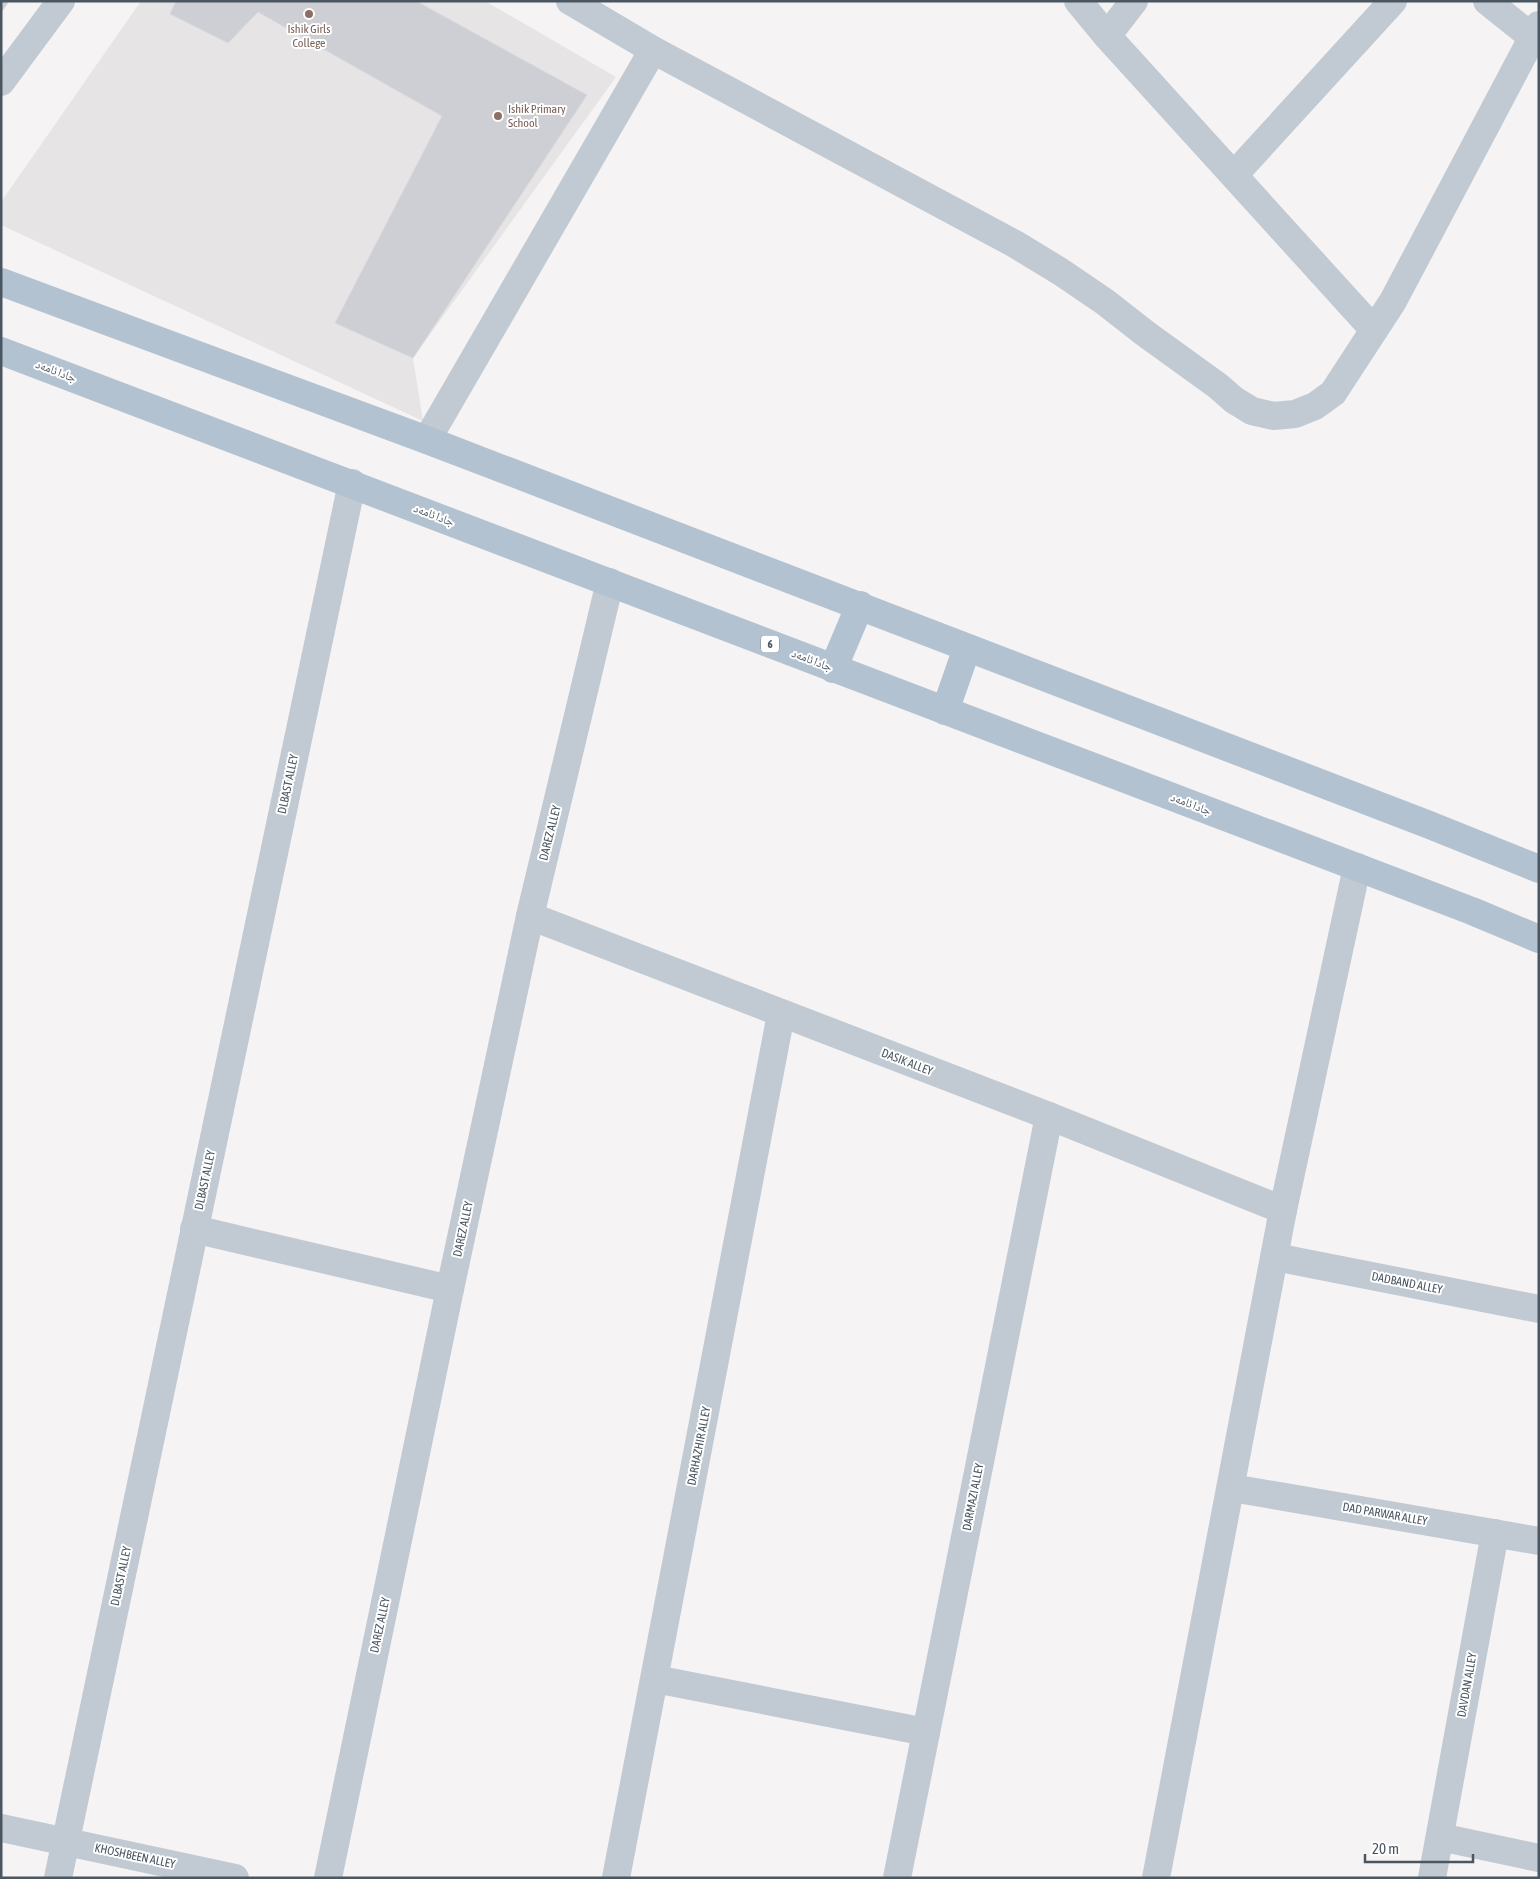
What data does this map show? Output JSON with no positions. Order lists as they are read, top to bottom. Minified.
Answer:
{"streets":{"main road":["جادا ئامەد","6"],"street":["DLBAST ALLEY","DAREZ ALLEY","DASIK ALLEY","DADBAND ALLEY","DARHAZHIR ALLEY","DARMAZI ALLEY","DAD PARWAR ALLEY","DAVDAN ALLEY","KHOSHBEEN ALLEY"]},"crossings":[["جادا ئامەد","DLBAST ALLEY"],["جادا ئامەد","DAREZ ALLEY"],["DLBAST ALLEY","KHOSHBEEN ALLEY"],["DAREZ ALLEY","DASIK ALLEY"],["DASIK ALLEY","DARHAZHIR ALLEY"],["DASIK ALLEY","DARMAZI ALLEY"],["DAD PARWAR ALLEY","DAVDAN ALLEY"]],"places":["Ishik Girls College","Ishik Primary School"],"scale_bar":"20 m"}
